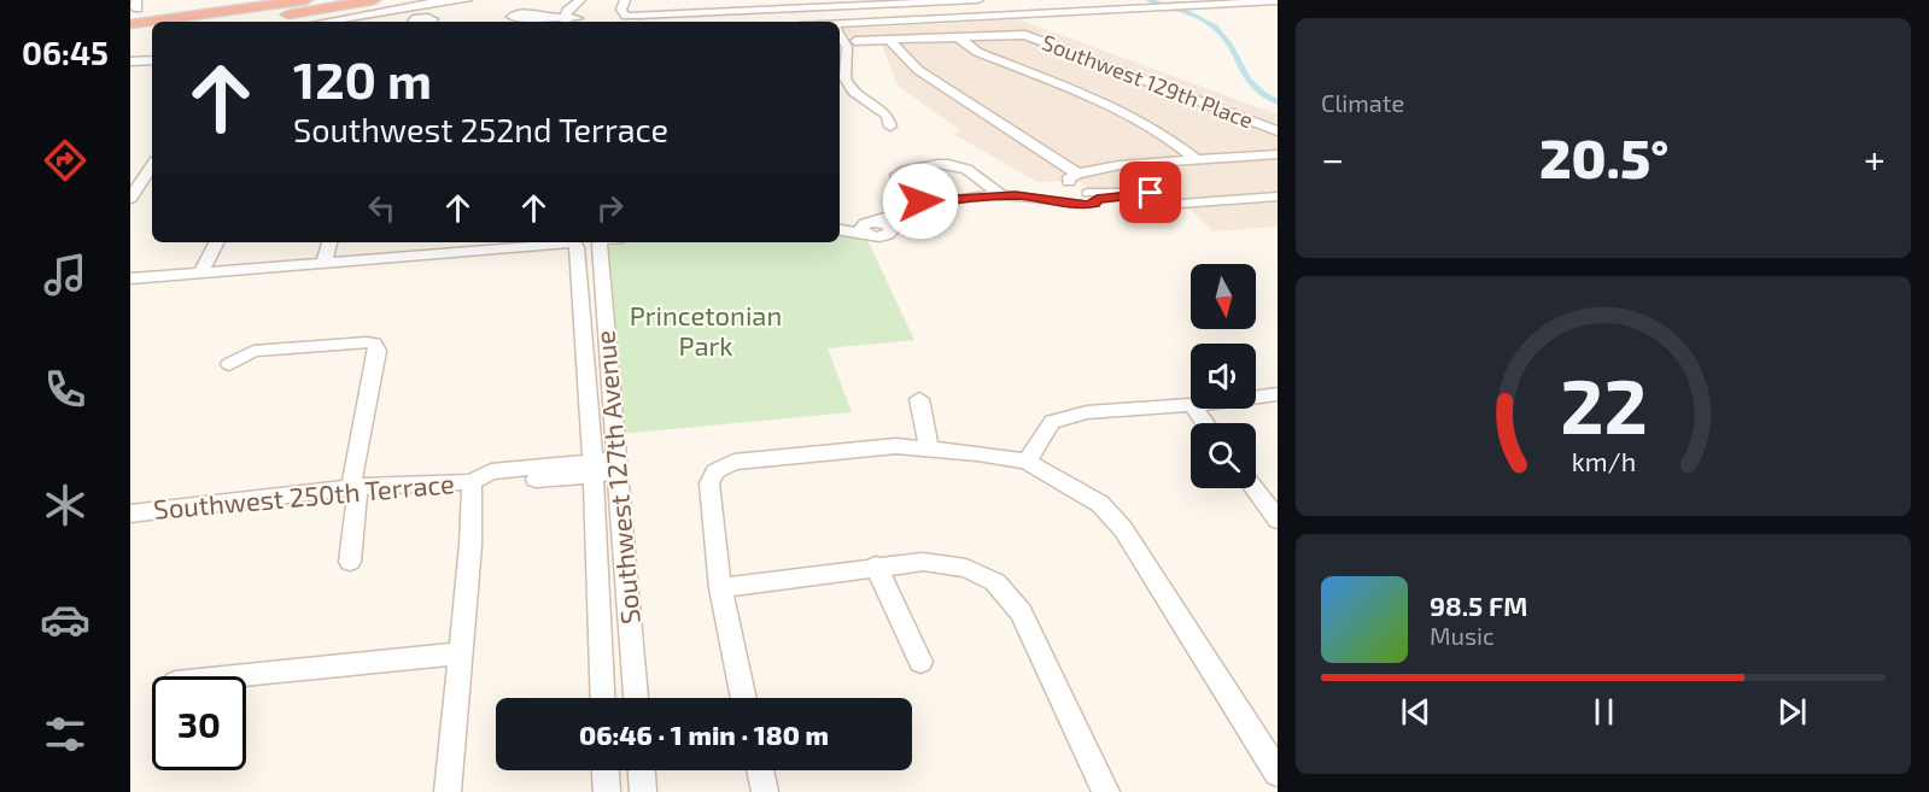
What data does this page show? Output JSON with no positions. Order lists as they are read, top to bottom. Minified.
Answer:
{"streets":{"street":["Southwest 129th Place","Southwest 127th Avenue","Southwest 250th Terrace"]},"crossings":[["Southwest 127th Avenue","Southwest 250th Terrace"]],"parks":["Princetonian Park"],"north":"bottom","page":{"tabs":"06:45","tile":"Climate","turn":["120 m","Southwest 252nd Terrace"],"heat":["−","20.5°","+"],"song":["98.5 FM","Music"],"limit":"30","trip":"06:46 · 1 min · 180 m","gauge":["22","km/h"]}}
